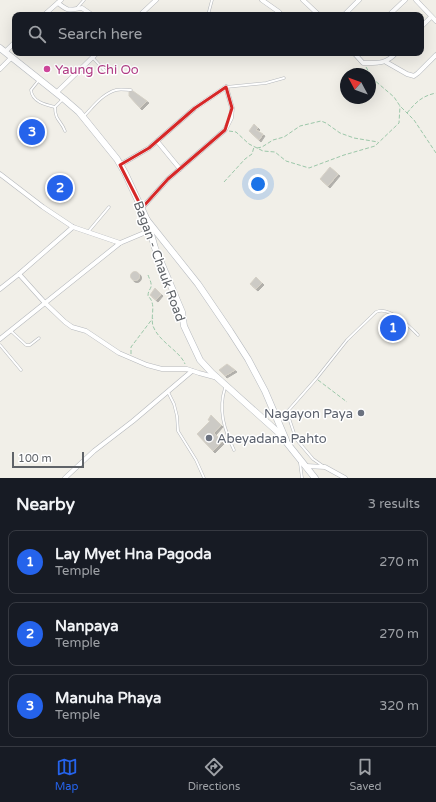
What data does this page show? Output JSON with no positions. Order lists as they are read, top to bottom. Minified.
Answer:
{"streets":{"main road":["Bagan - Chauk Road"]},"places":["Yaung Chi Oo","Nagayon Paya","Abeyadana Pahto"],"scale_bar":"100 m","north":"top left","page":{"search":"Search here","pins":["3","2","1"],"scale":"100 m","heading":["Nearby","3 results"],"list":[{"mark":"1","name":"Lay Myet Hna Pagoda","note":"Temple","value":"270 m"},{"mark":"2","name":"Nanpaya","note":"Temple","value":"270 m"},{"mark":"3","name":"Manuha Phaya","note":"Temple","value":"320 m"}],"nav":["Map","Directions","Saved"]}}
